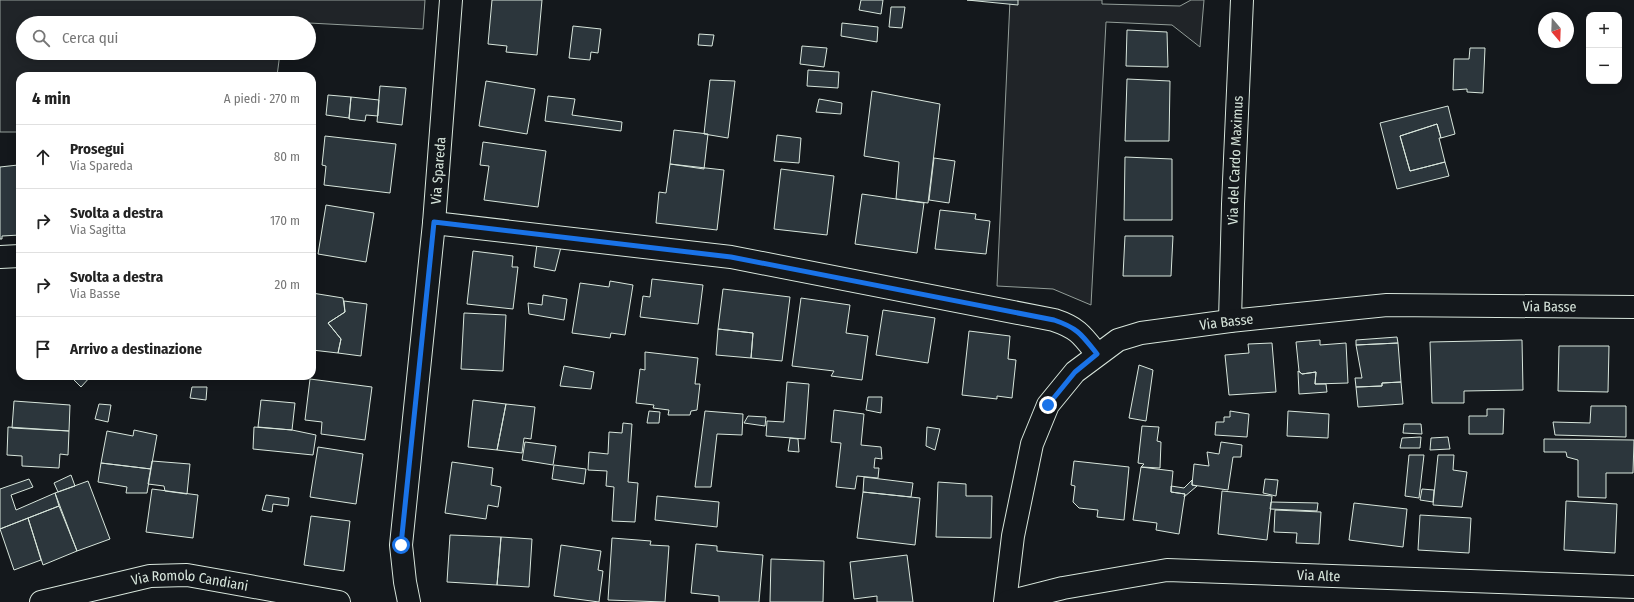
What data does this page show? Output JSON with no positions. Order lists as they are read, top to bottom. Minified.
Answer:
{"streets":{"street":["Via del Cardo Maximus","Via Spareda","Via Basse","Via Alte","Via Romolo Candiani"]},"crossings":[["Via del Cardo Maximus","Via Basse"],["Via Basse","Via Alte"]],"north":"bottom","page":{"map_buttons":["+","−"],"search":"Cerca qui","heading":["4 min","A piedi · 270 m"],"list":[["Prosegui","Via Spareda","80 m"],["Svolta a destra","Via Sagitta","170 m"],["Svolta a destra","Via Basse","20 m"],"Arrivo a destinazione"]}}
